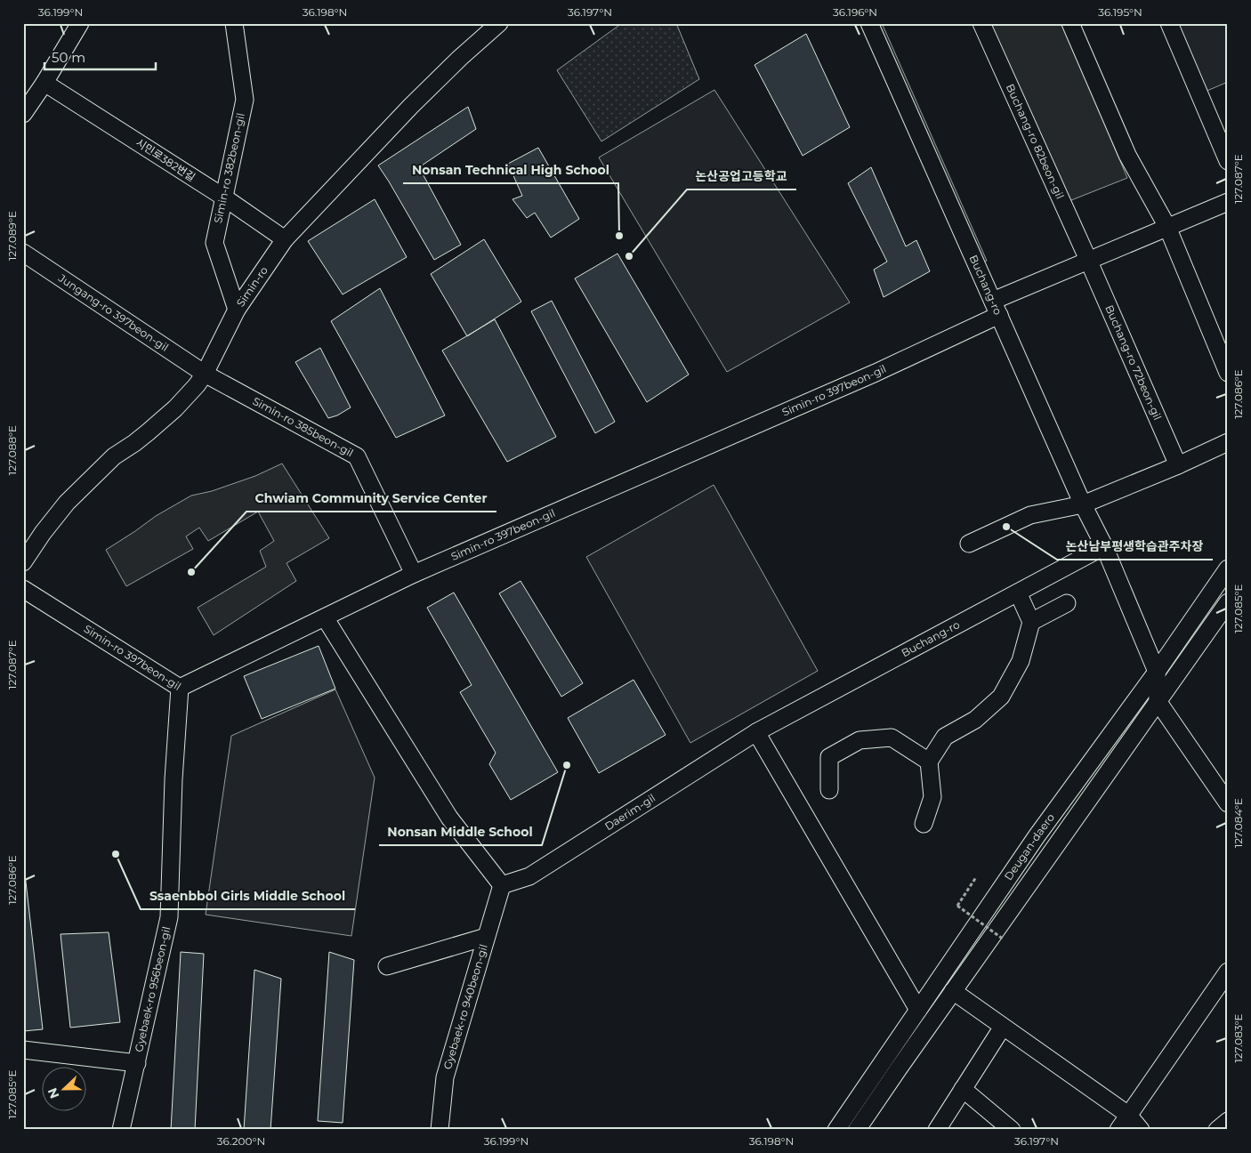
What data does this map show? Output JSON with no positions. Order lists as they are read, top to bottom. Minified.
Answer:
{"streets":{"street":["Buchang-ro 82beon-gil","시민로382번길","Simin-ro 382beon-gil","Buchang-ro","Simin-ro","Jungang-ro 397beon-gil","Buchang-ro 72beon-gil","Simin-ro 397beon-gil","Simin-ro 385beon-gil","Daerim-gil","Deugan-daero","Gyebaek-ro 956beon-gil","Gyebaek-ro 940beon-gil"]},"crossings":[["Buchang-ro 82beon-gil","Buchang-ro 72beon-gil"],["시민로382번길","Simin-ro 382beon-gil"],["시민로382번길","Simin-ro"],["Simin-ro 382beon-gil","Simin-ro"],["Buchang-ro","Simin-ro 397beon-gil"],["Buchang-ro","Daerim-gil"],["Buchang-ro","Deugan-daero"],["Simin-ro","Jungang-ro 397beon-gil"],["Simin-ro","Simin-ro 385beon-gil"],["Jungang-ro 397beon-gil","Simin-ro 385beon-gil"],["Simin-ro 397beon-gil","Simin-ro 385beon-gil"],["Simin-ro 397beon-gil","Gyebaek-ro 956beon-gil"],["Daerim-gil","Gyebaek-ro 940beon-gil"]],"places":["Nonsan Technical High School","논산공업고등학교","논산남부평생학습관주차장","Chwiam Community Service Center","Nonsan Middle School","Ssaenbbol Girls Middle School"],"scale_bar":"50 m","north":"left","coordinates":["36.199°N","36.198°N","36.197°N","36.196°N","36.195°N","127.087°E","127.089°E","127.086°E","127.088°E","127.085°E","127.084°E","127.083°E","36.200°N"]}
